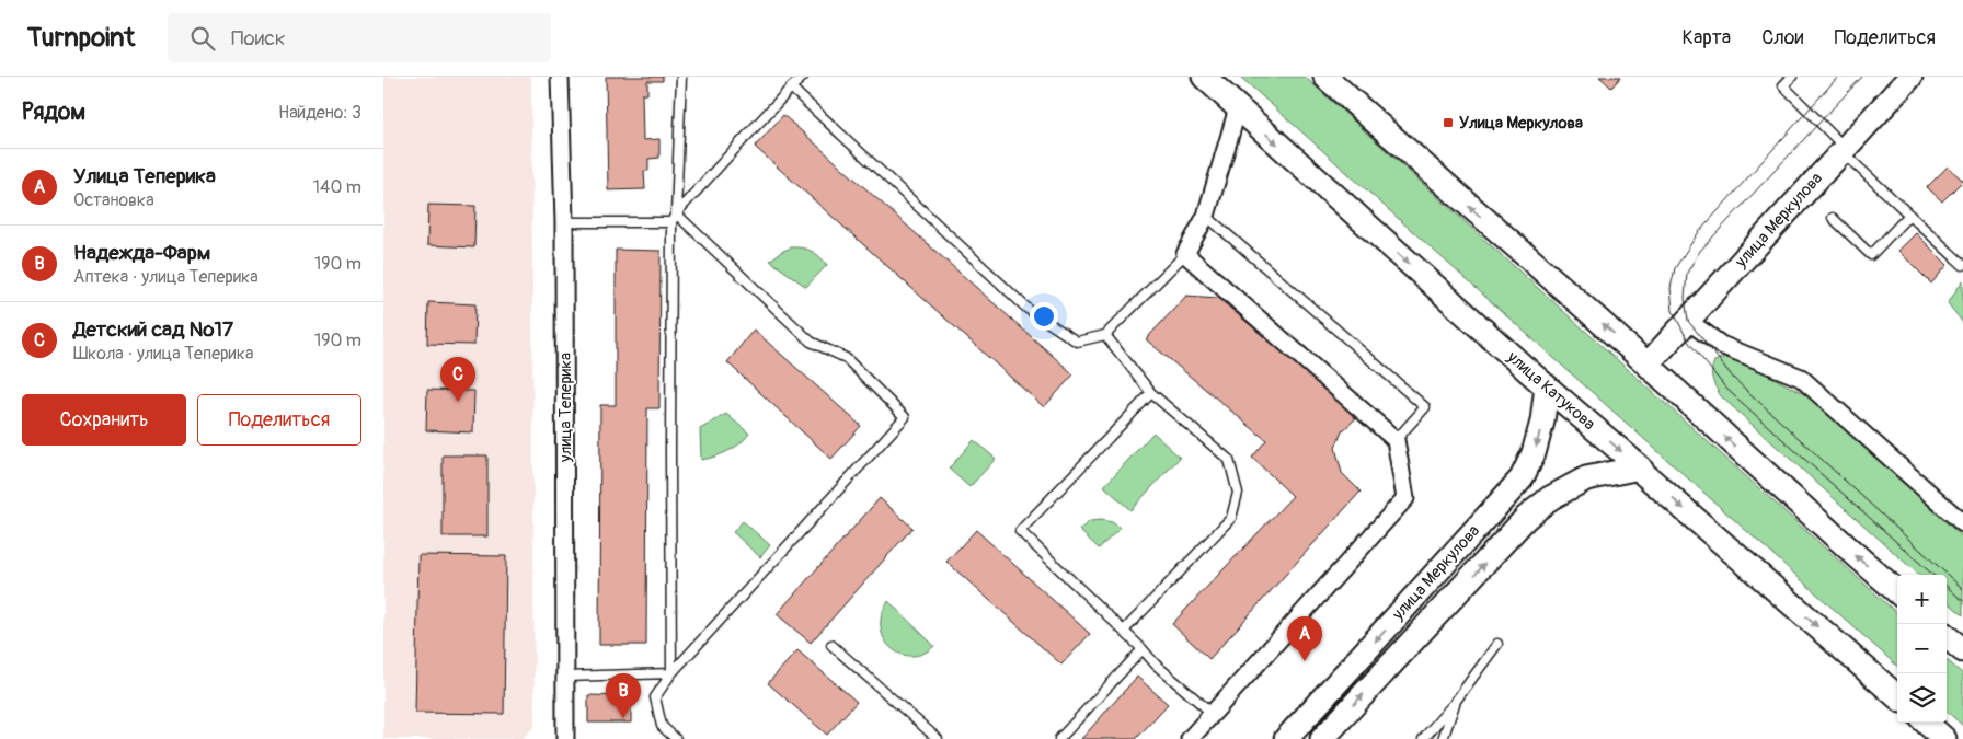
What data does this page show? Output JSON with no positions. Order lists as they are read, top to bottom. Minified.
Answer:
{"streets":{"main road":["улица Меркулова","улица Катукова"],"street":["улица Теперика"]},"crossings":[["улица Меркулова","улица Катукова"]],"places":{"transit":["Улица Меркулова"]},"page":{"header":"Turnpoint","search":"Поиск","nav":["Карта","Слои","Поделиться"],"heading":["Рядом","Найдено: 3"],"list":[{"mark":"A","name":"Улица Теперика","note":"Остановка","value":"140 m"},{"mark":"B","name":"Надежда-Фарм","note":"Аптека · улица Теперика","value":"190 m"},{"mark":"C","name":"Детский сад №17","note":"Школа · улица Теперика","value":"190 m"}],"pins":["C","A","B"],"buttons":["Сохранить","Поделиться"],"map_buttons":["+","−"]}}
